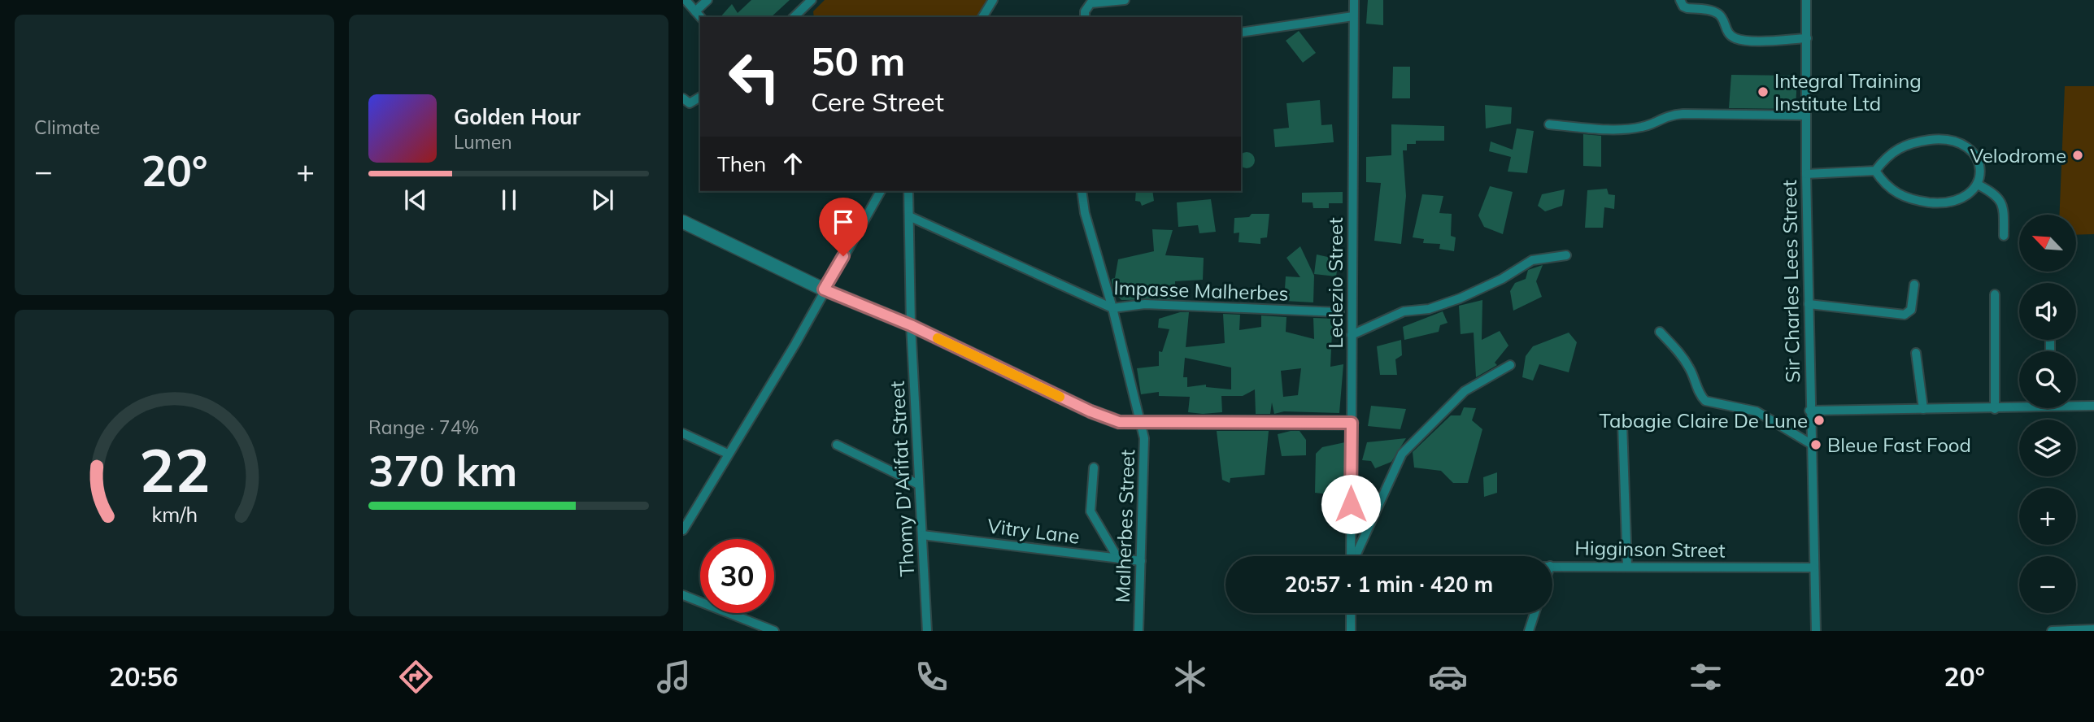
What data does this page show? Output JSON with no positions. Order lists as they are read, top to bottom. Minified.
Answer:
{"streets":{"street":["Sir Charles Lees Street","Leclezio Street","Impasse Malherbes","Thomy D'Arifat Street","Malherbes Street","Vitry Lane","Higginson Street"]},"crossings":[["Sir Charles Lees Street","Higginson Street"],["Impasse Malherbes","Thomy D'Arifat Street"],["Impasse Malherbes","Malherbes Street"],["Thomy D'Arifat Street","Vitry Lane"],["Malherbes Street","Vitry Lane"]],"places":["Integral Training Institute Ltd","Velodrome","Tabagie Claire De Lune","Bleue Fast Food"],"north":"top left","page":{"tile":["Climate",["Range · 74%","370 km"]],"turn":["50 m","Cere Street"],"song":["Golden Hour","Lumen"],"then":"Then","heat":["−","20°","+"],"map_buttons":["+","−"],"limit":"30","trip":"20:57 · 1 min · 420 m","tabs":["20:56","20°"],"gauge":["22","km/h"]}}
